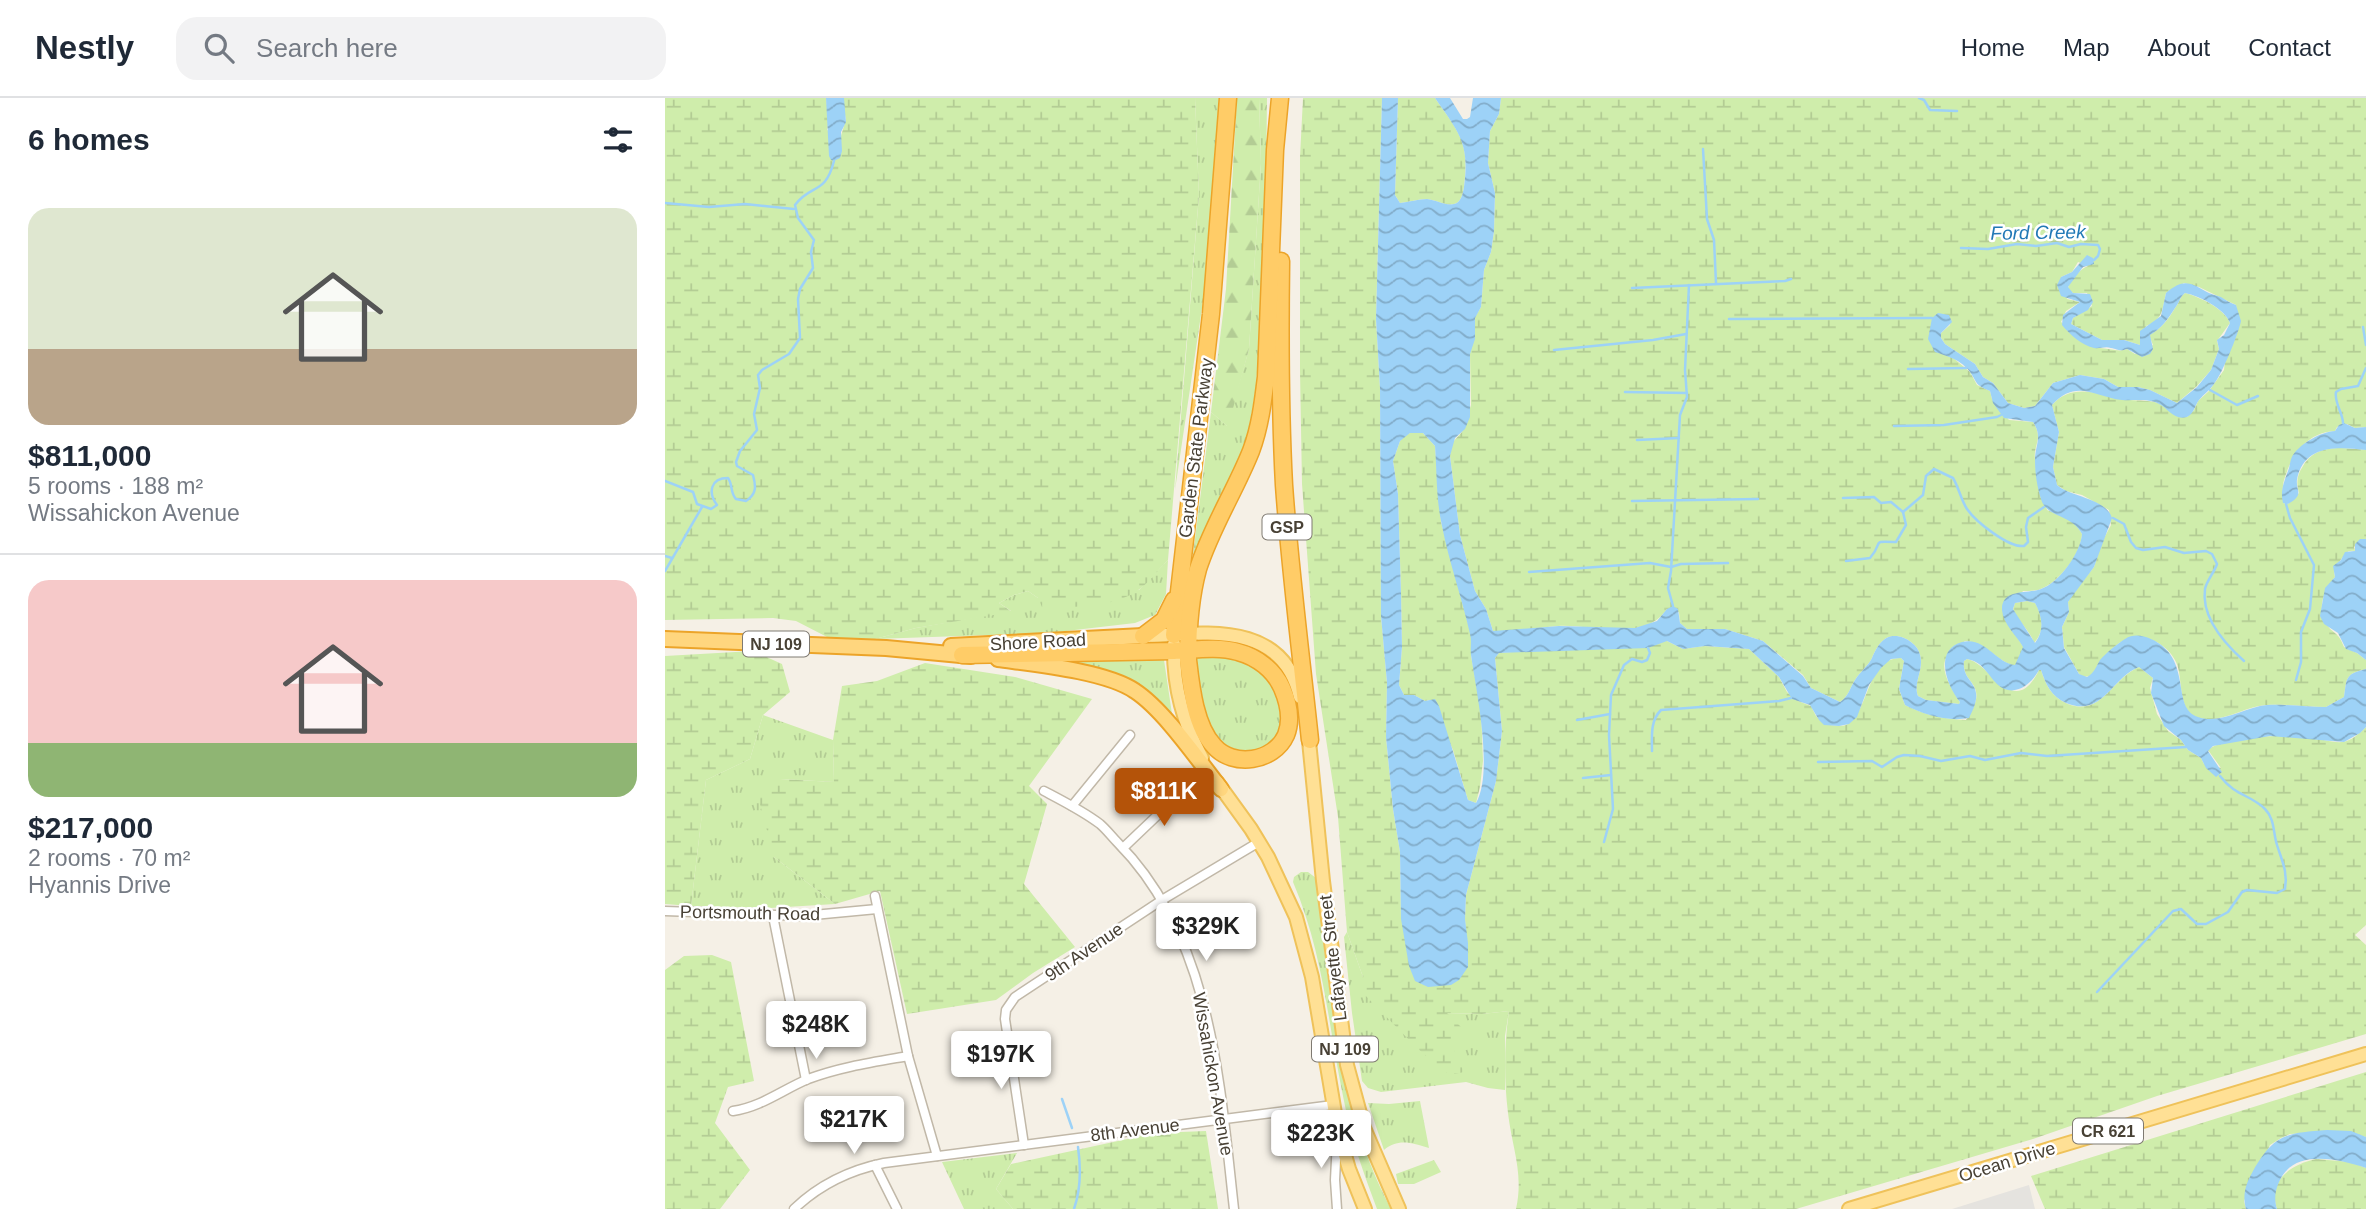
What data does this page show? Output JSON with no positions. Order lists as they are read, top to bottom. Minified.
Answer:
{"streets":{"highway":["Garden State Parkway","GSP","Shore Road","NJ 109"],"main road":["Lafayette Street","CR 621","Ocean Drive"],"street":["Portsmouth Road","9th Avenue","Wissahickon Avenue","8th Avenue"]},"crossings":[["Garden State Parkway","Shore Road"],["Garden State Parkway","NJ 109"],["Garden State Parkway","Lafayette Street"],["GSP","NJ 109"],["GSP","Lafayette Street"],["Shore Road","NJ 109"],["NJ 109","Lafayette Street"],["9th Avenue","Lafayette Street"],["9th Avenue","Wissahickon Avenue"],["9th Avenue","8th Avenue"],["Lafayette Street","8th Avenue"],["Wissahickon Avenue","8th Avenue"]],"water":["Ford Creek"],"page":{"header":"Nestly","search":"Search here","nav":["Home","Map","About","Contact"],"heading":"6 homes","list":[{"name":"$811,000","note":"5 rooms · 188 m² · Wissahickon Avenue"},{"name":"$217,000","note":"2 rooms · 70 m² · Hyannis Drive"}],"price":["$811K","$329K","$248K","$197K","$217K","$223K"]}}
